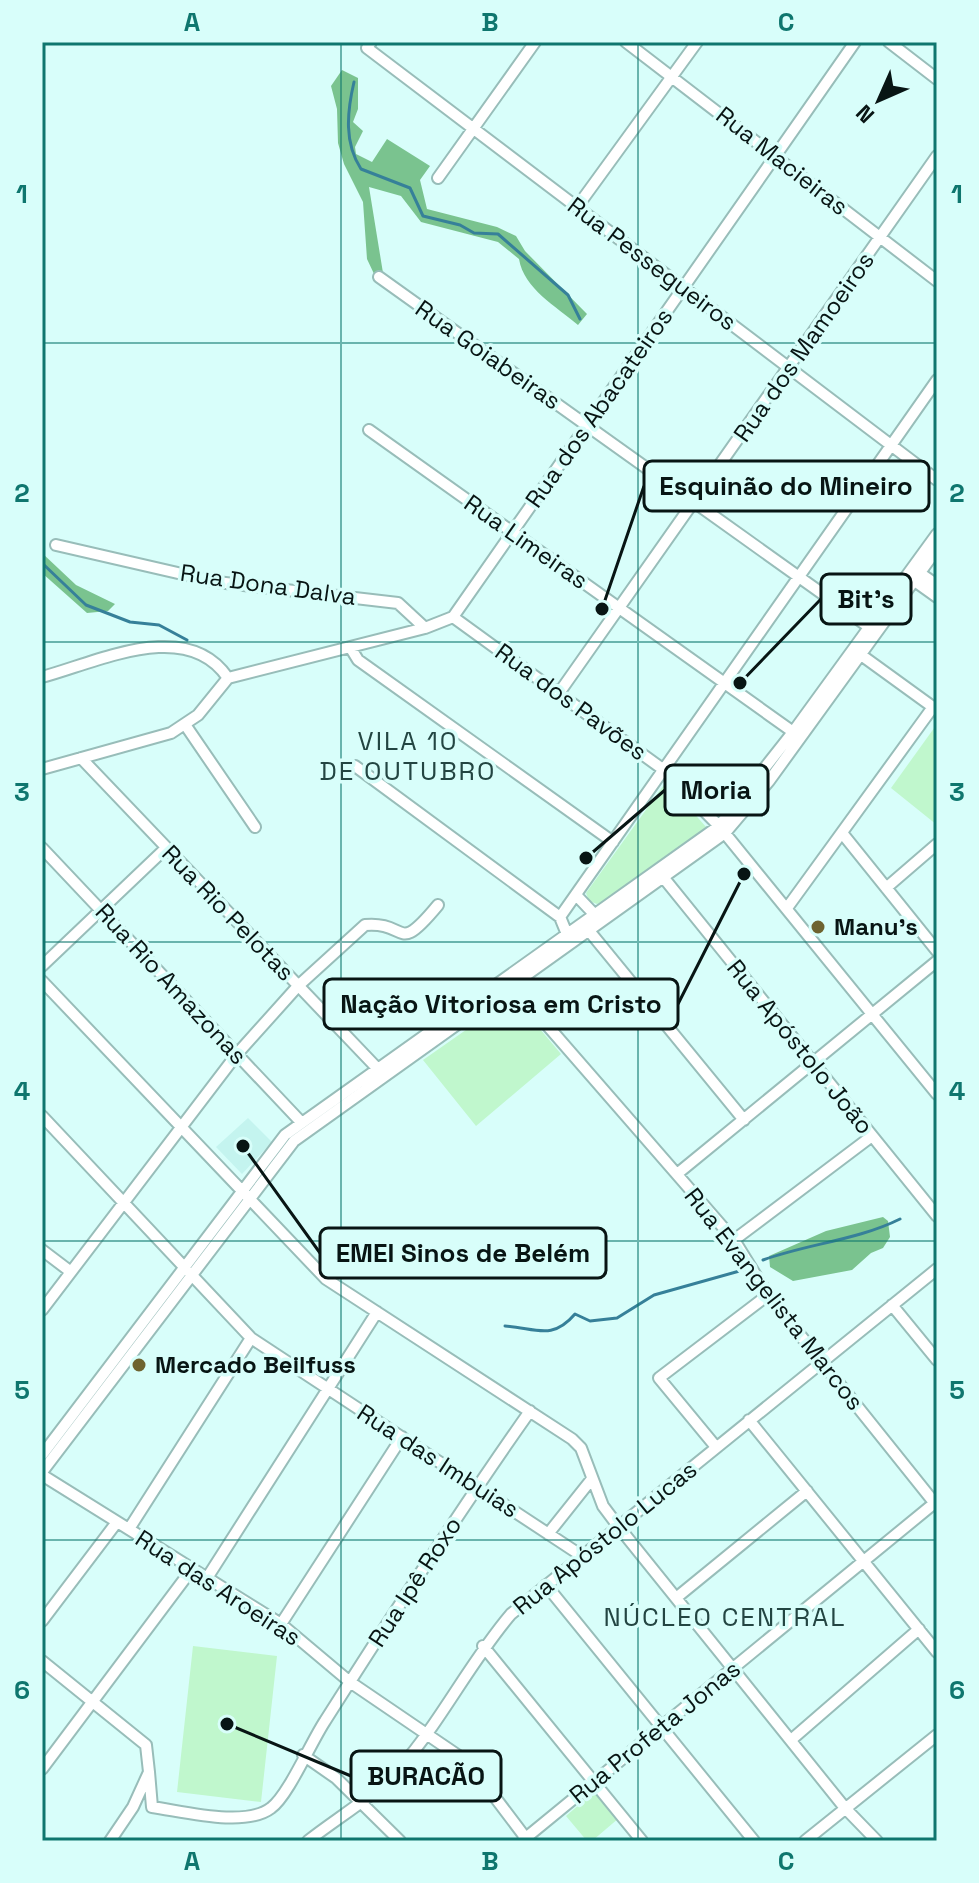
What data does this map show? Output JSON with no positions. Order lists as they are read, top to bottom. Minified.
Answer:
{"streets":{"street":["Rua Macieiras","Rua Pessegueiros","Rua dos Mamoeiros","Rua Goiabeiras","Rua dos Abacateiros","Rua Limeiras","Rua Dona Dalva","Rua dos Pavões","Rua Rio Pelotas","Rua Rio Amazonas","Rua Apóstolo João","Rua Evangelista Marcos","Rua das Imbuias","Rua Apóstolo Lucas","Rua Ipê Roxo","Rua das Aroeiras","Rua Profeta Jonas"]},"crossings":[["Rua Macieiras","Rua dos Mamoeiros"],["Rua Macieiras","Rua dos Abacateiros"],["Rua Pessegueiros","Rua dos Mamoeiros"],["Rua Pessegueiros","Rua dos Abacateiros"],["Rua dos Mamoeiros","Rua Goiabeiras"],["Rua dos Mamoeiros","Rua Limeiras"],["Rua dos Mamoeiros","Rua dos Pavões"],["Rua Goiabeiras","Rua dos Abacateiros"],["Rua dos Abacateiros","Rua Limeiras"],["Rua dos Abacateiros","Rua dos Pavões"],["Rua Evangelista Marcos","Rua Apóstolo Lucas"],["Rua Evangelista Marcos","Rua Profeta Jonas"],["Rua das Imbuias","Rua Apóstolo Lucas"],["Rua das Imbuias","Rua Ipê Roxo"],["Rua Apóstolo Lucas","Rua das Aroeiras"],["Rua Ipê Roxo","Rua das Aroeiras"],["Rua das Aroeiras","Rua Profeta Jonas"]],"districts":["VILA 10 DE OUTUBRO","NÚCLEO CENTRAL"],"places":["Esquinão do Mineiro","Bit's","Moria","Nação Vitoriosa em Cristo","Manu's","EMEI Sinos de Belém","Mercado Beilfuss","BURACÃO"],"north":"bottom left","grid":{"columns":["A","B","C"],"rows":["1","2","3","4","5","6"]}}
